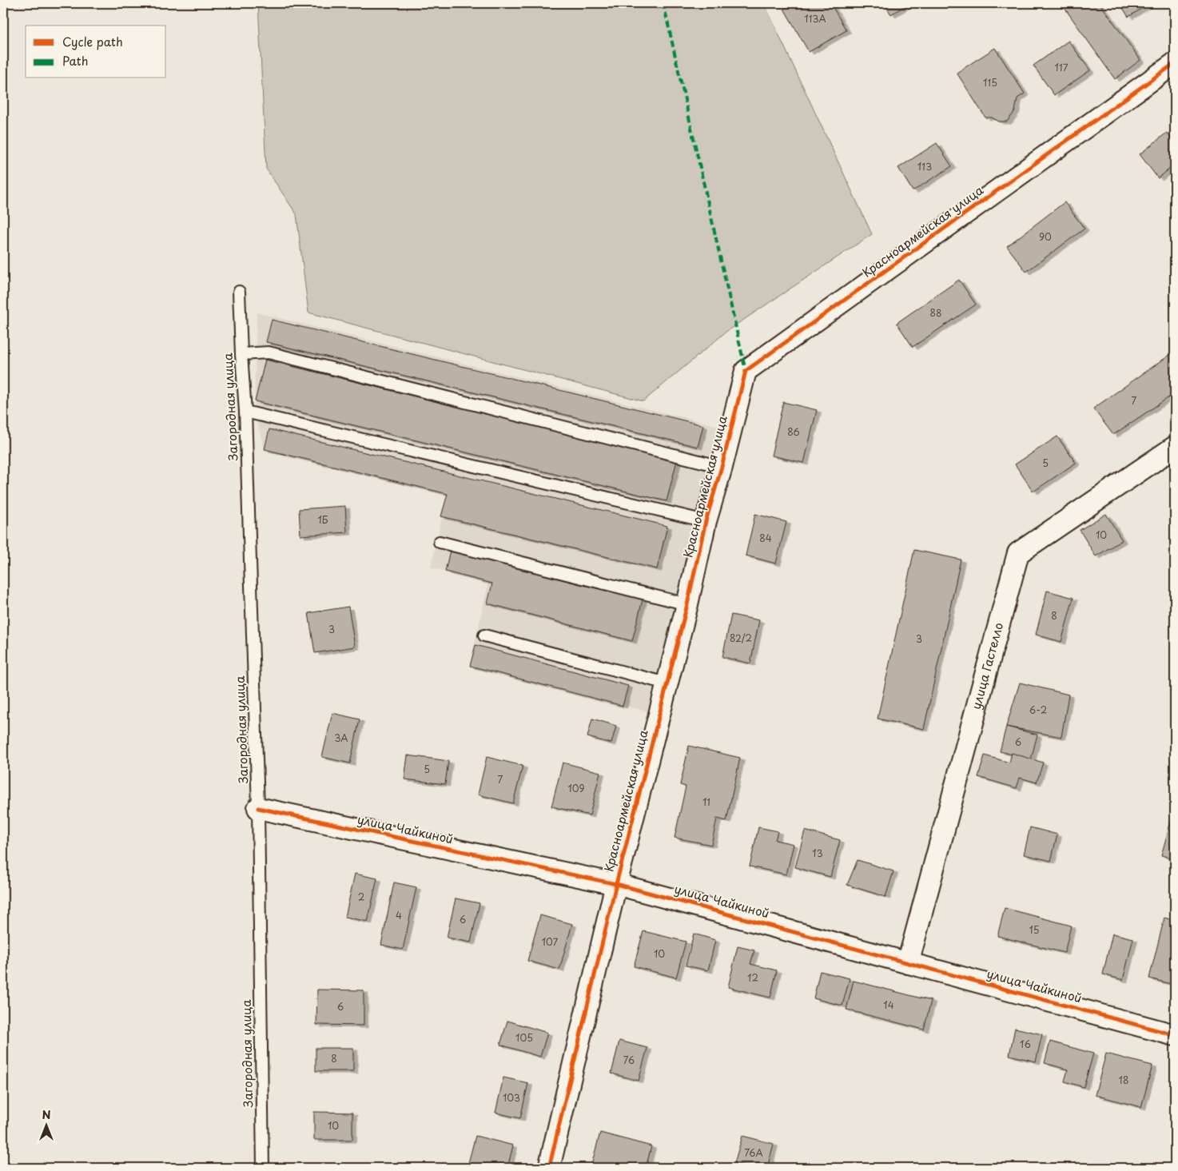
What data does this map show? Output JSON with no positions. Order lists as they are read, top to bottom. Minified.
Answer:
{"streets":{"street":["Красноармейская улица","улица Гастелло","улица Чайкиной"],"lane":["Загородная улица"]},"crossings":[["Красноармейская улица","улица Чайкиной"],["Загородная улица","улица Чайкиной"],["улица Гастелло","улица Чайкиной"]],"house_numbers":["113А","117","115","113","90","88","7","86","5","1Б","10","84","8","3","82/2","3","6-2","3А","6","5","7","109","11","13","2","4","6","15","107","10","12","14","6","105","16","8","76","18","103","10","76А"],"legend":["Cycle path","Path"],"north":"top"}
